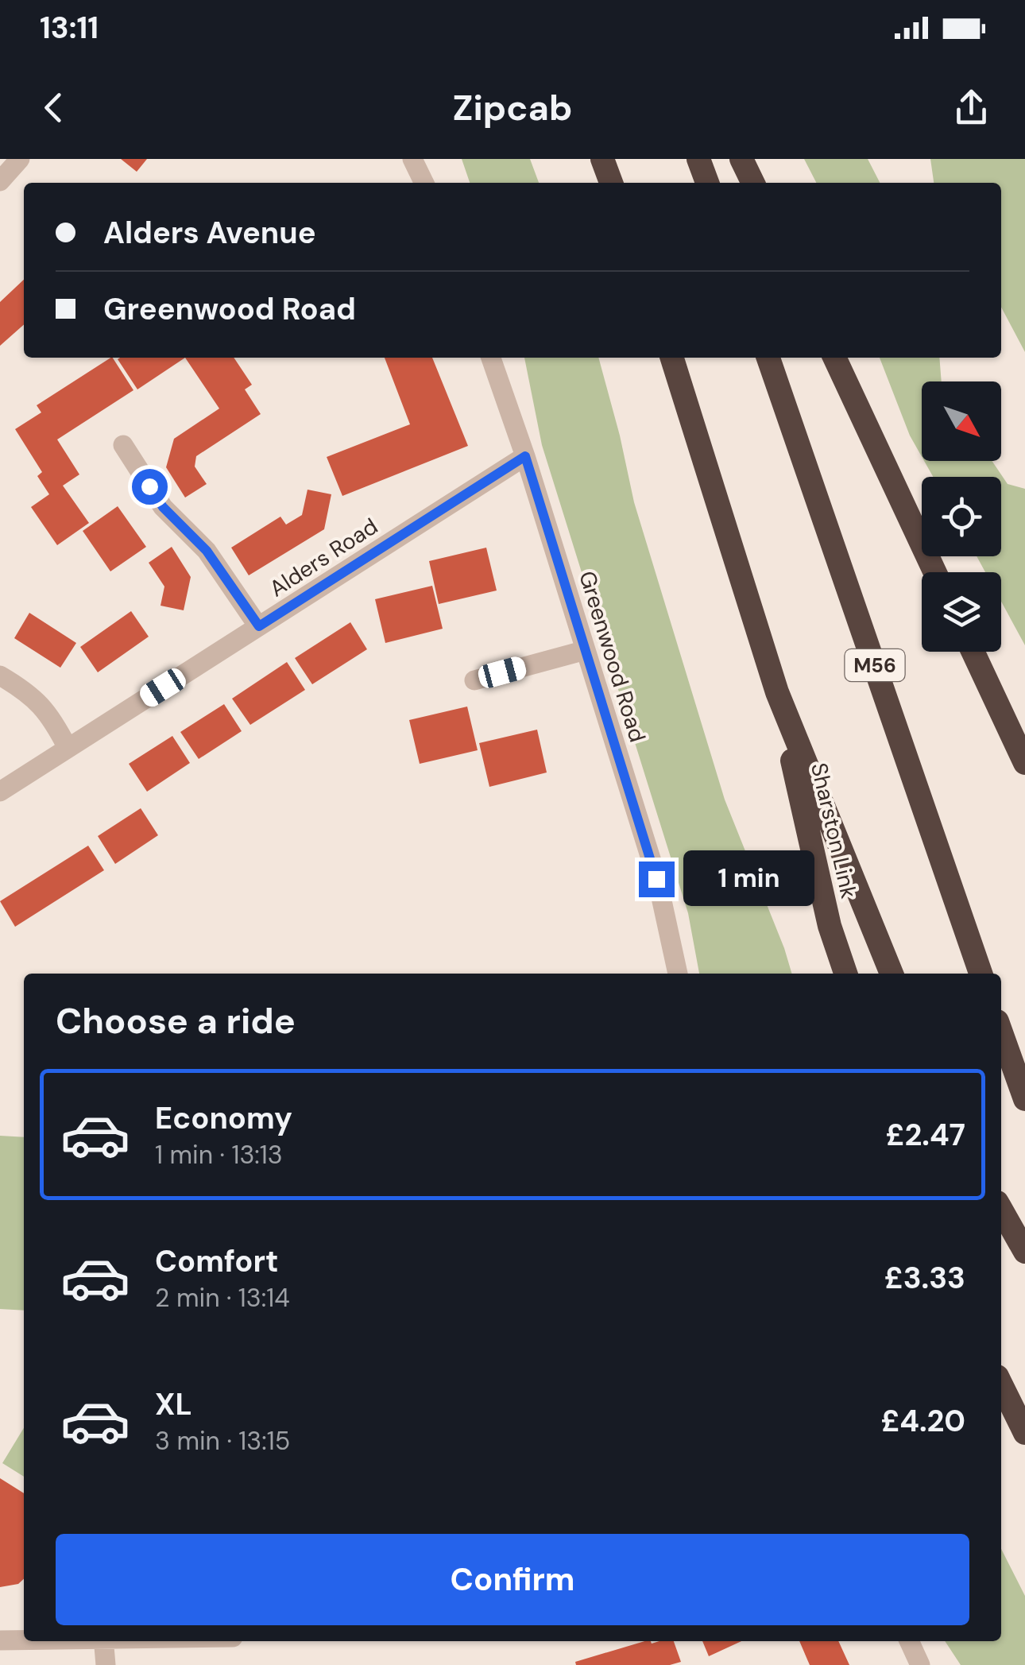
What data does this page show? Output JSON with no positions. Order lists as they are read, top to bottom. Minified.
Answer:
{"streets":{"highway":["M56","Sharston Link"],"street":["Alders Road","Greenwood Road"]},"crossings":[["Alders Road","Greenwood Road"]],"north":"bottom right","page":{"status":"13:11","header":"Zipcab","banner":["Alders Avenue","Greenwood Road"],"bubble":"1 min","heading":"Choose a ride","list":[{"name":"Economy","note":"1 min · 13:13","value":"£2.47"},{"name":"Comfort","note":"2 min · 13:14","value":"£3.33"},{"name":"XL","note":"3 min · 13:15","value":"£4.20"}],"buttons":"Confirm"}}
